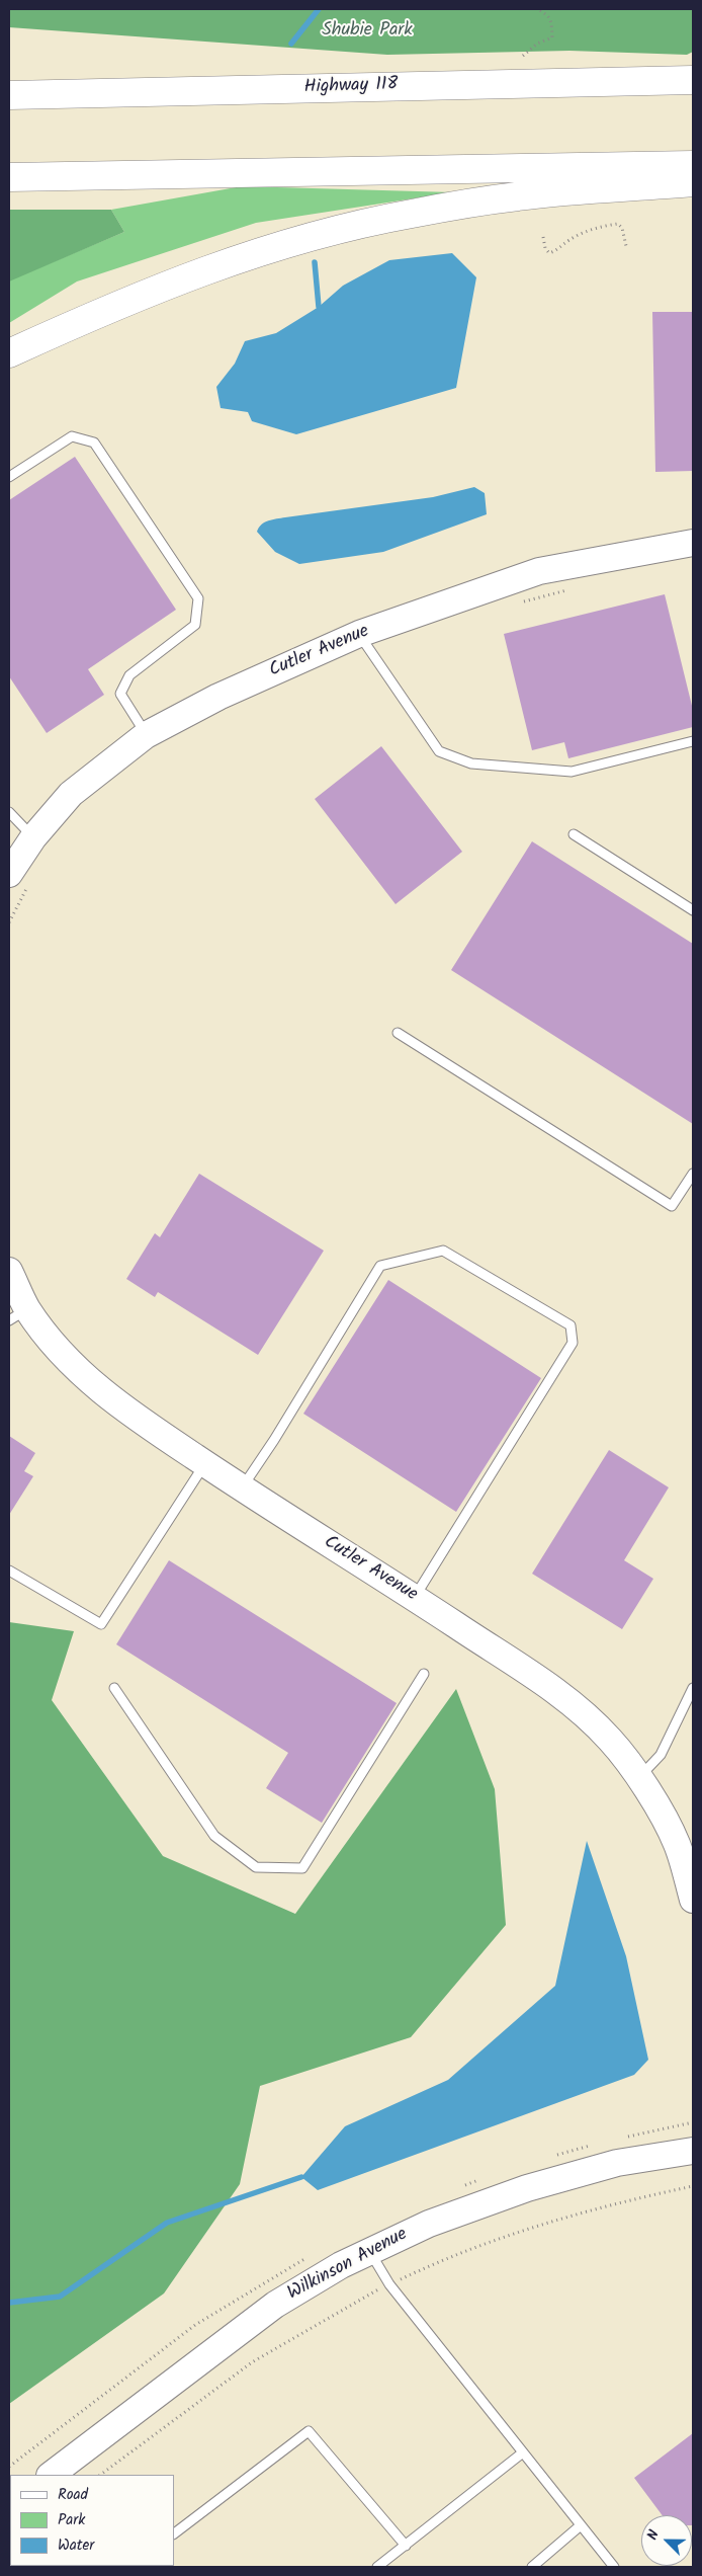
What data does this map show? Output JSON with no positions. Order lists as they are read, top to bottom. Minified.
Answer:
{"streets":{"highway":["Highway 118"],"street":["Cutler Avenue","Wilkinson Avenue"]},"parks":["Shubie Park"],"legend":["Road","Park","Water"],"north":"top left"}
